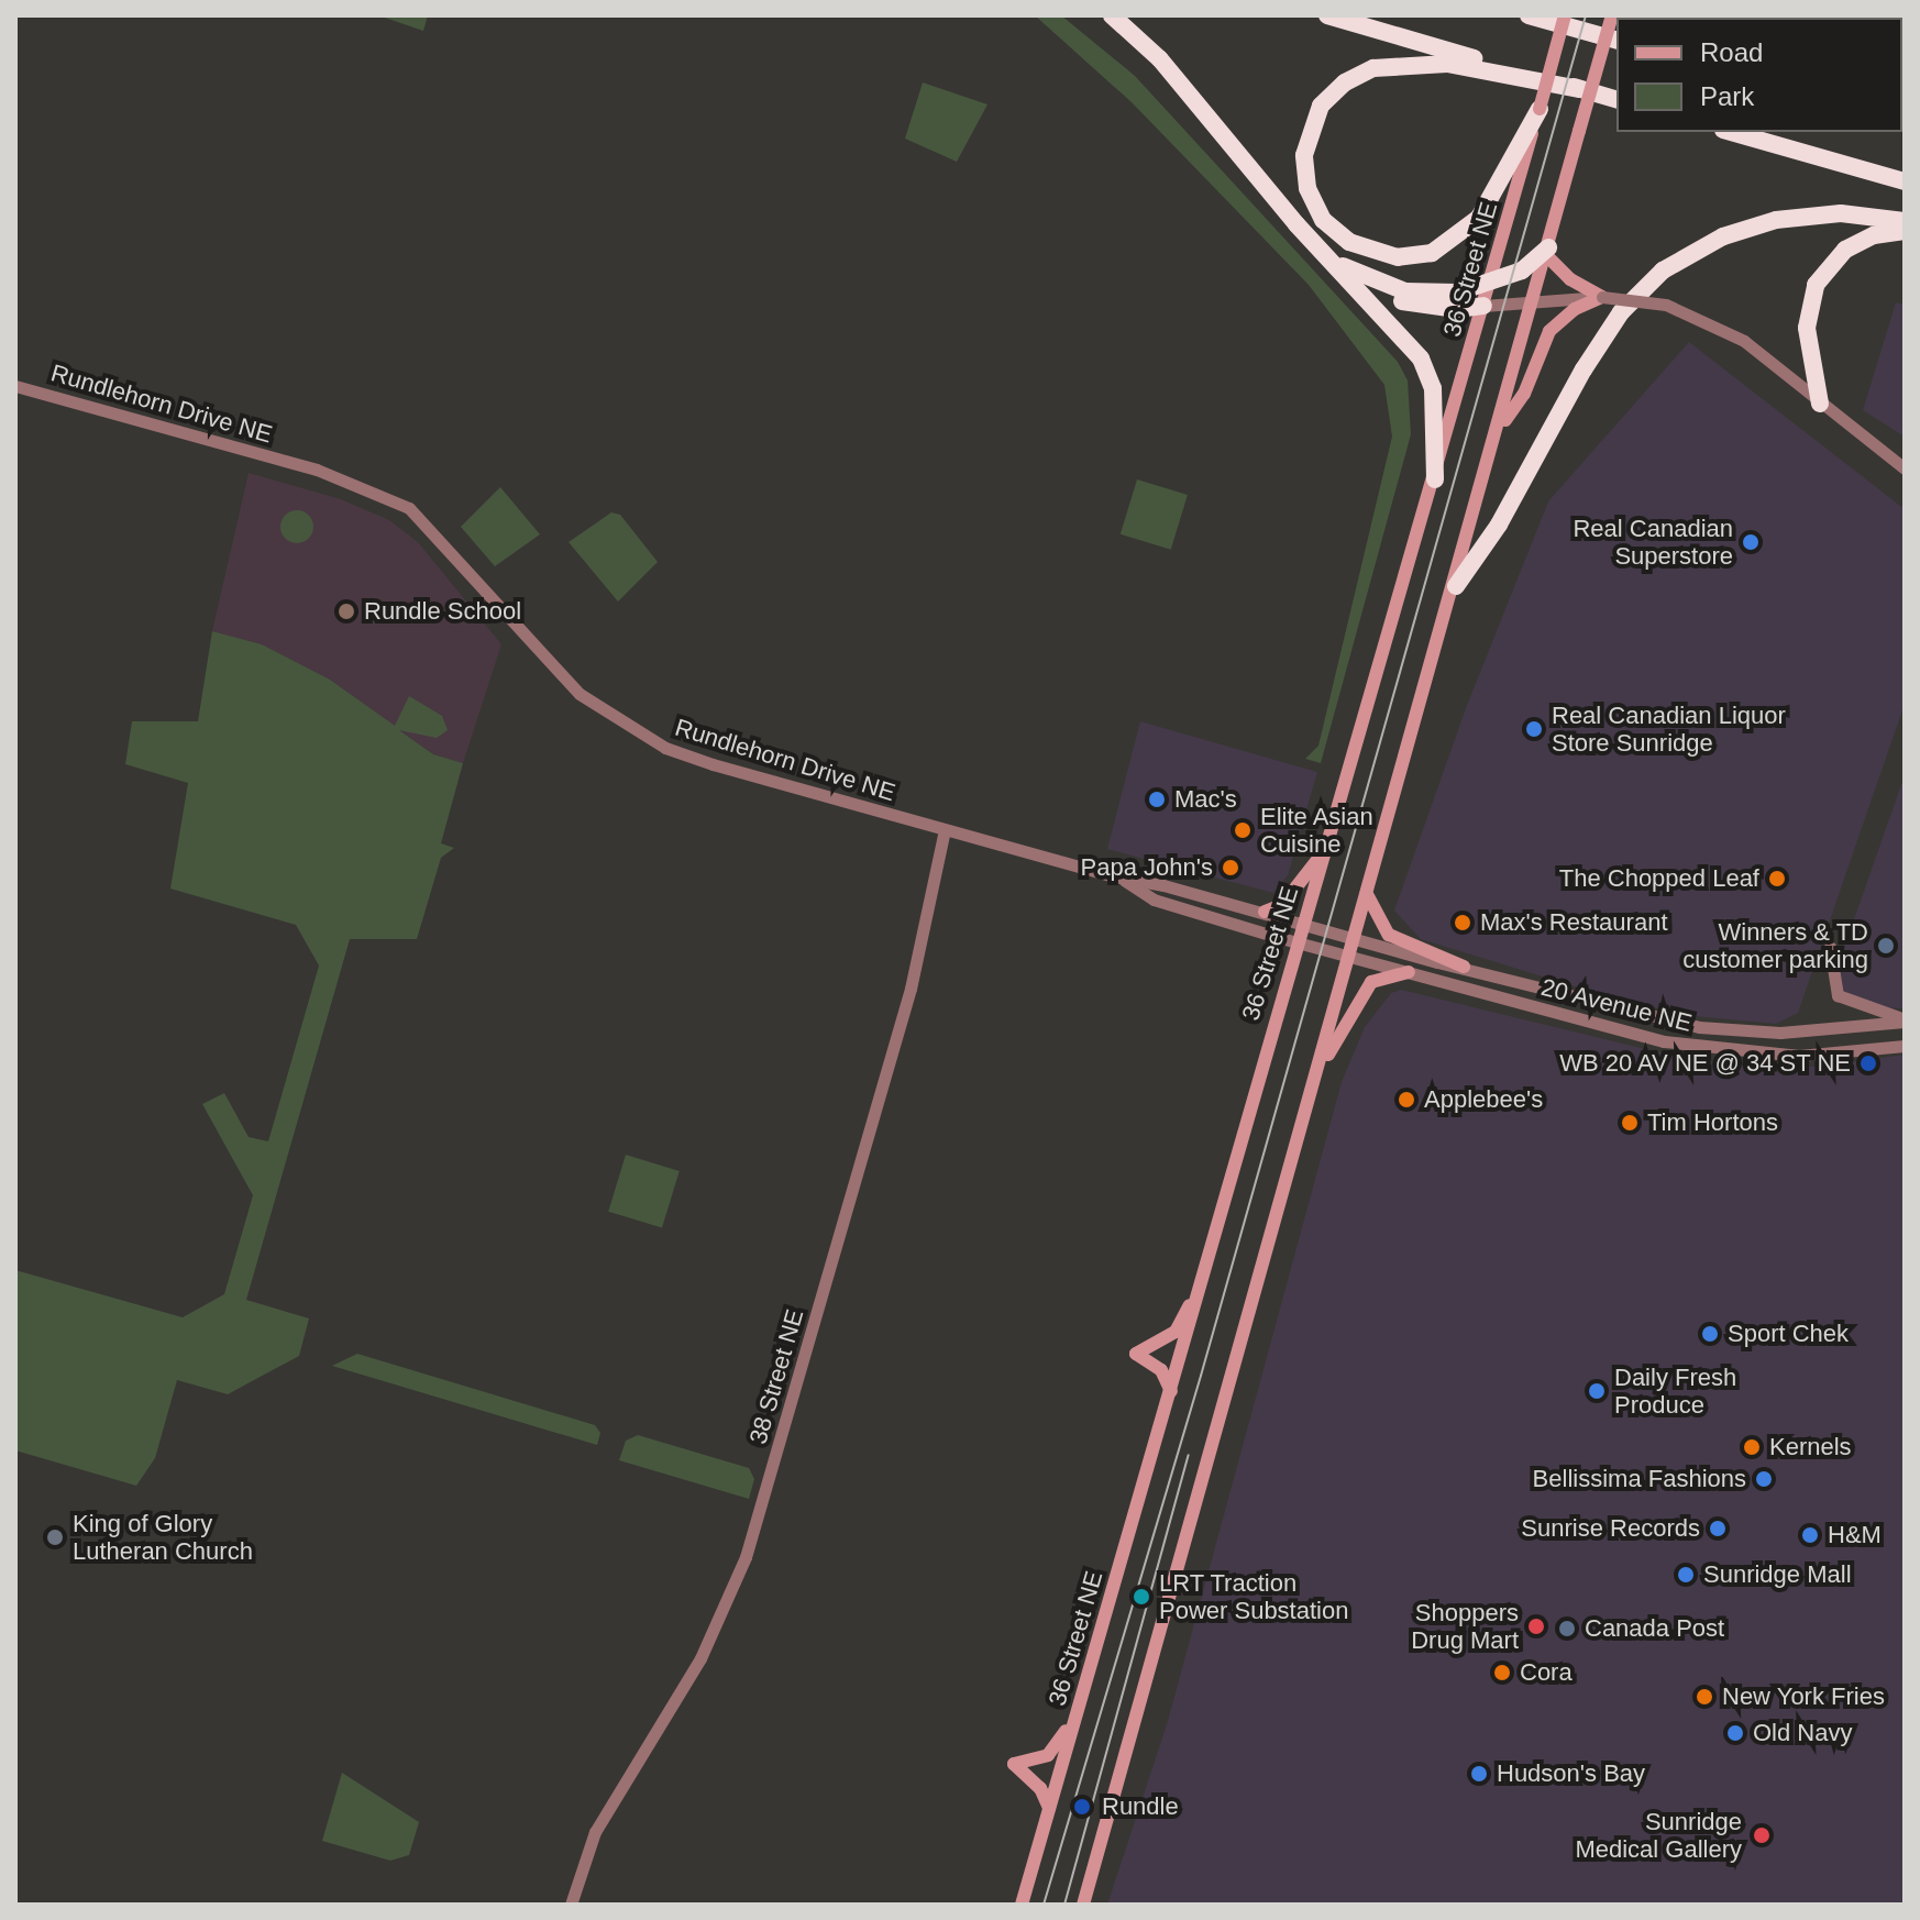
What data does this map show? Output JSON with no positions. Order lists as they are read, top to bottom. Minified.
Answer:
{"streets":{"main road":["36 Street NE"],"street":["Rundlehorn Drive NE","20 Avenue NE","38 Street NE"]},"crossings":[["36 Street NE","Rundlehorn Drive NE"],["Rundlehorn Drive NE","20 Avenue NE"],["Rundlehorn Drive NE","38 Street NE"]],"places":["Real Canadian Superstore","Rundle School","Real Canadian Liquor Store Sunridge","Mac's","Elite Asian Cuisine","Papa John's","The Chopped Leaf","Max's Restaurant","Winners & TD customer parking","WB 20 AV NE @ 34 ST NE","Applebee's","Tim Hortons","Sport Chek","Daily Fresh Produce","Kernels","Bellissima Fashions","Sunrise Records","H&M","King of Glory Lutheran Church","Sunridge Mall","LRT Traction Power Substation","Shoppers Drug Mart","Canada Post","Cora","New York Fries","Old Navy","Hudson's Bay","Rundle","Sunridge Medical Gallery"],"legend":["Road","Park"]}
